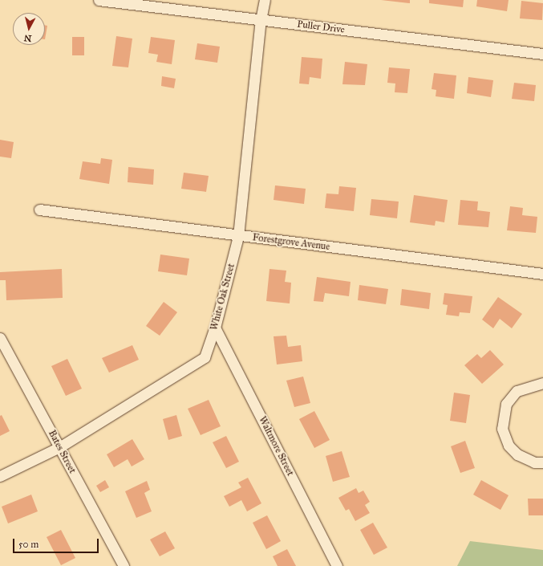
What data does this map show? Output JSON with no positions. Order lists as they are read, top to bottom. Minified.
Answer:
{"streets":{"street":["Puller Drive","Forestgrove Avenue","White Oak Street","Waltmore Street","Bates Street"]},"crossings":[["Puller Drive","White Oak Street"],["Forestgrove Avenue","White Oak Street"],["White Oak Street","Waltmore Street"],["White Oak Street","Bates Street"]],"scale_bar":"50 m","north":"bottom"}
